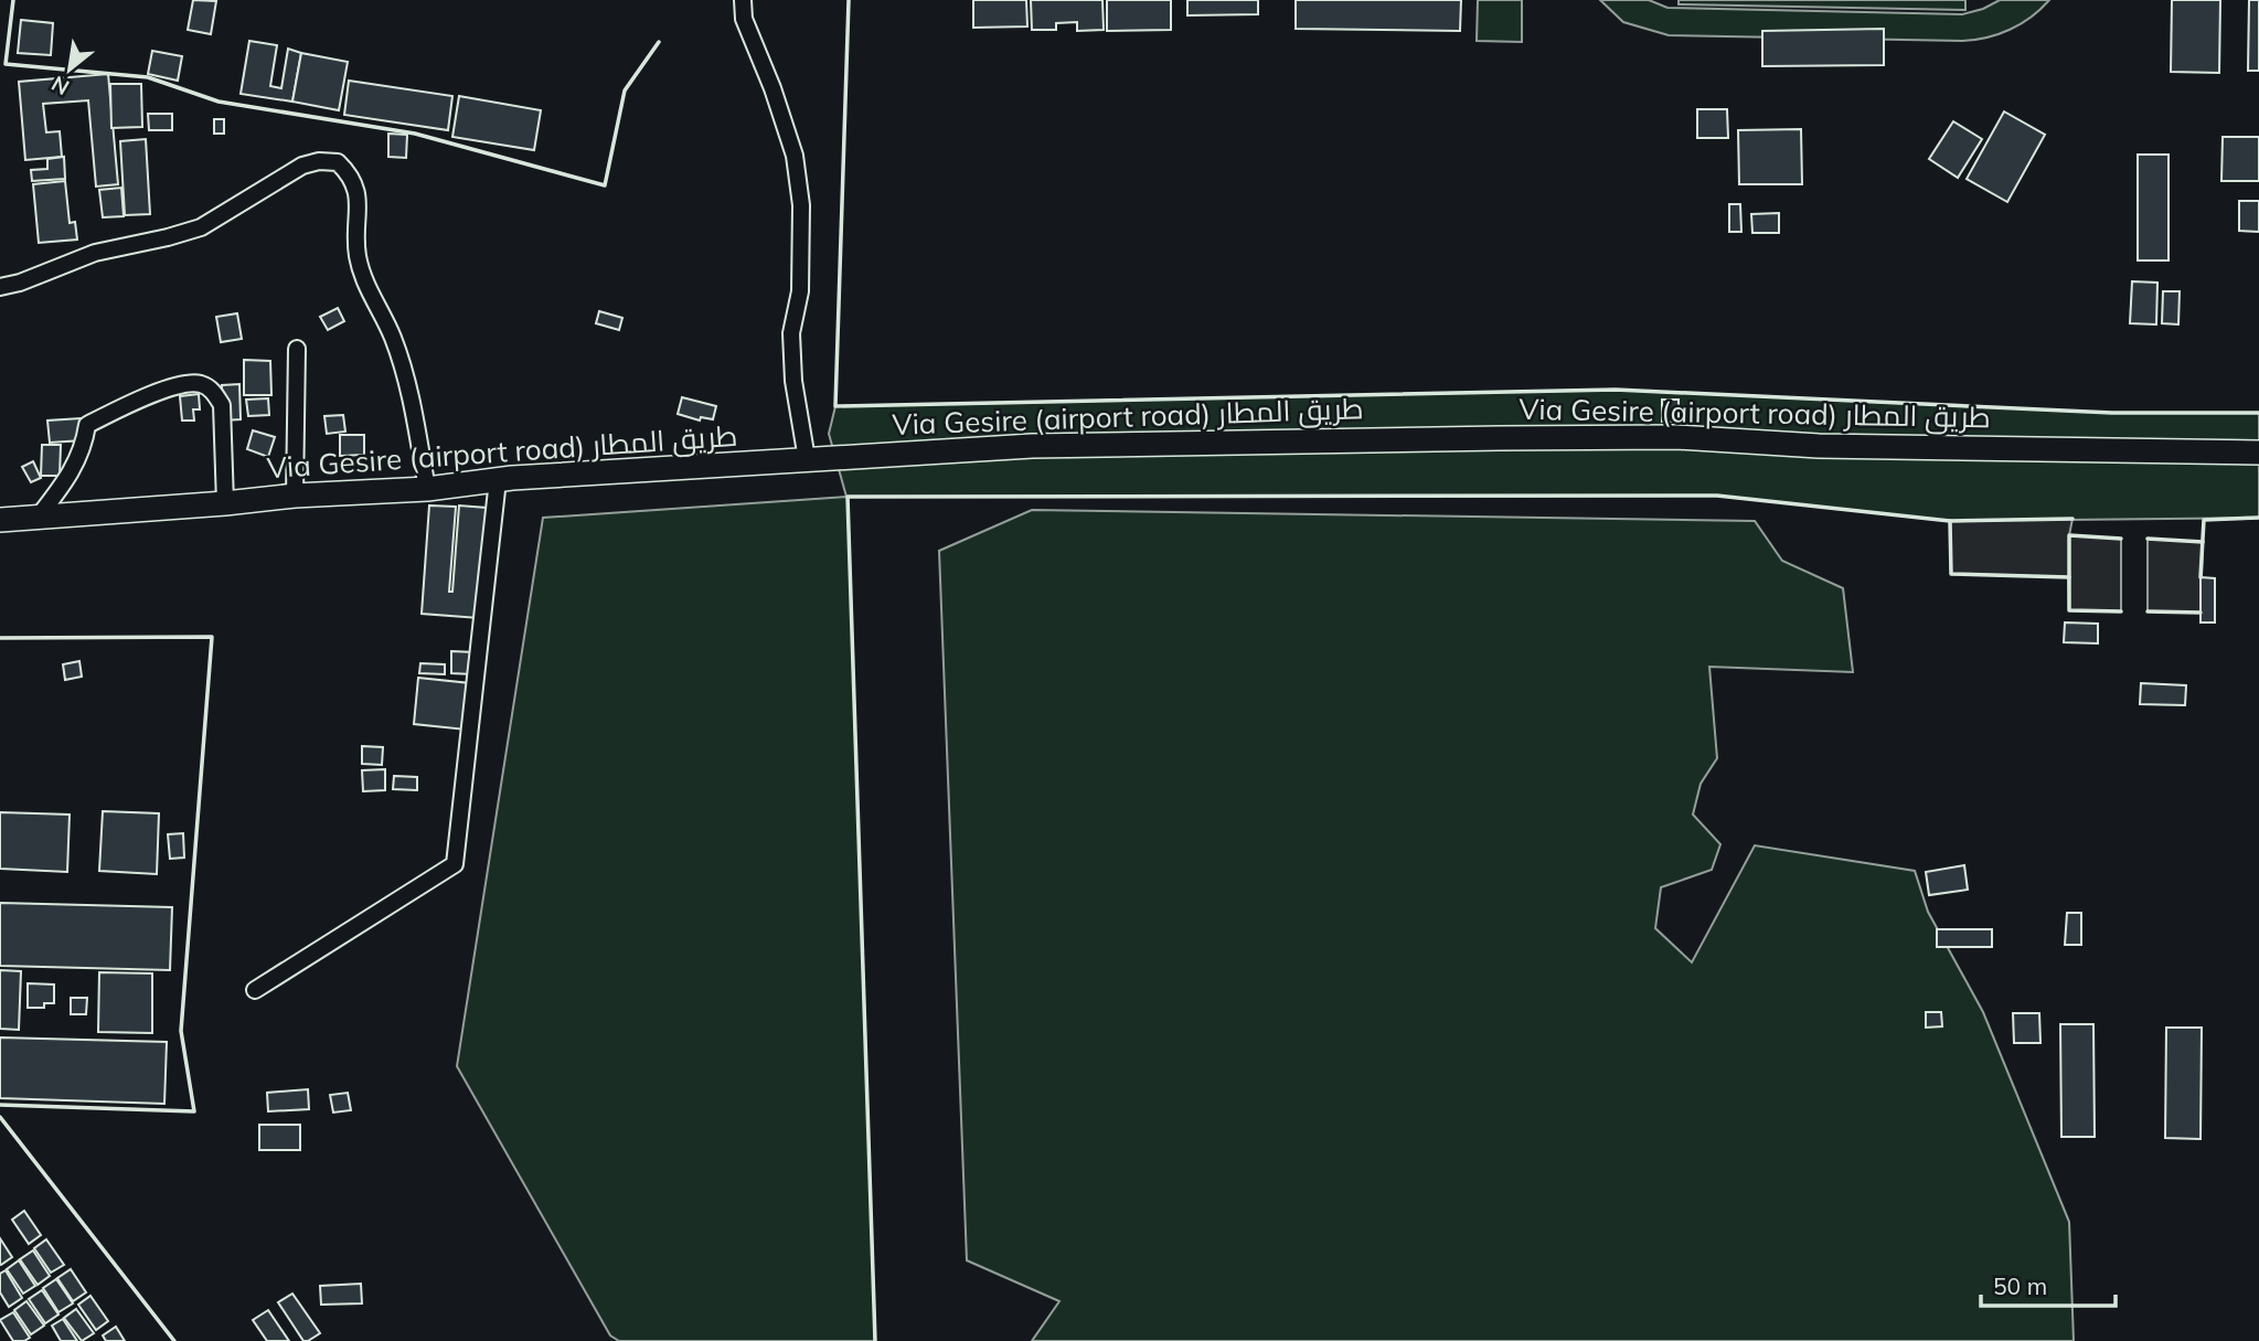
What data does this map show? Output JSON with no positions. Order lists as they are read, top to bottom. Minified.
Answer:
{"streets":{"main road":["Via Gesire (airport road) طريق المطار"]},"scale_bar":"50 m","north":"bottom left"}
